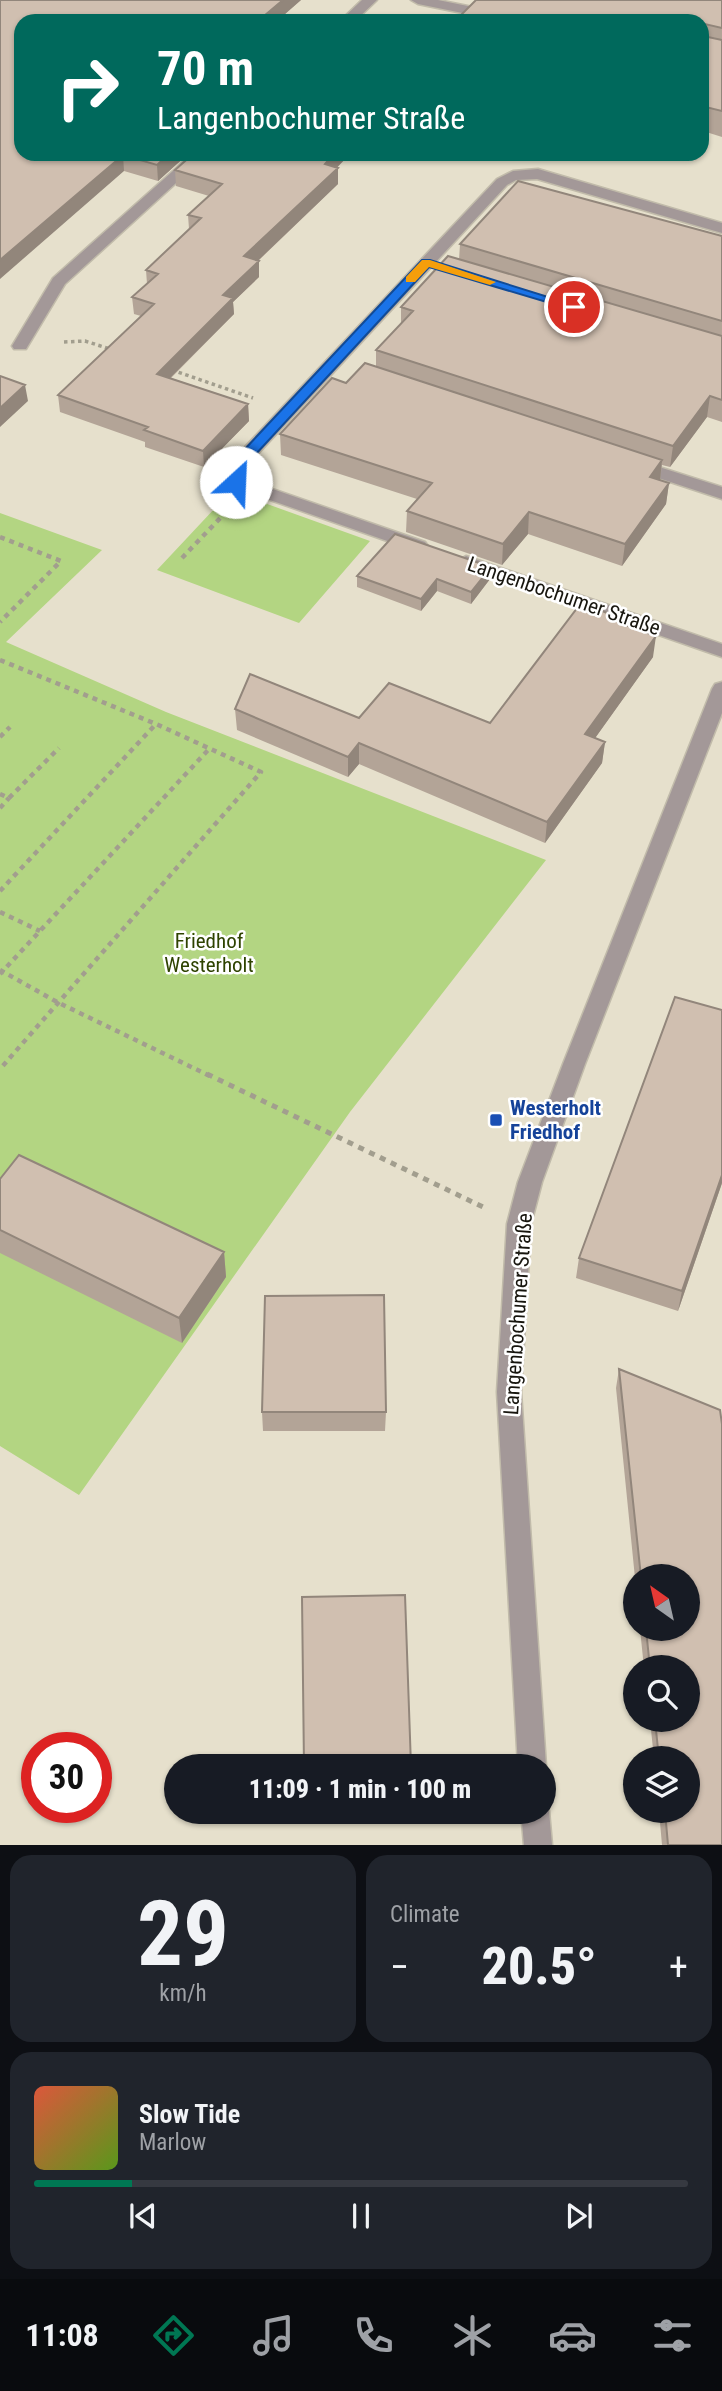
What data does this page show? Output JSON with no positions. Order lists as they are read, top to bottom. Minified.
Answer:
{"streets":{"street":["Langenbochumer Straße"]},"parks":["Friedhof Westerholt"],"places":{"transit":["Westerholt Friedhof"]},"north":"top left","page":{"turn":["70 m","Langenbochumer Straße"],"limit":"30","trip":"11:09 · 1 min · 100 m","tile":[["29","km/h"],"Climate"],"heat":["−","20.5°","+"],"song":["Slow Tide","Marlow"],"tabs":"11:08"}}
